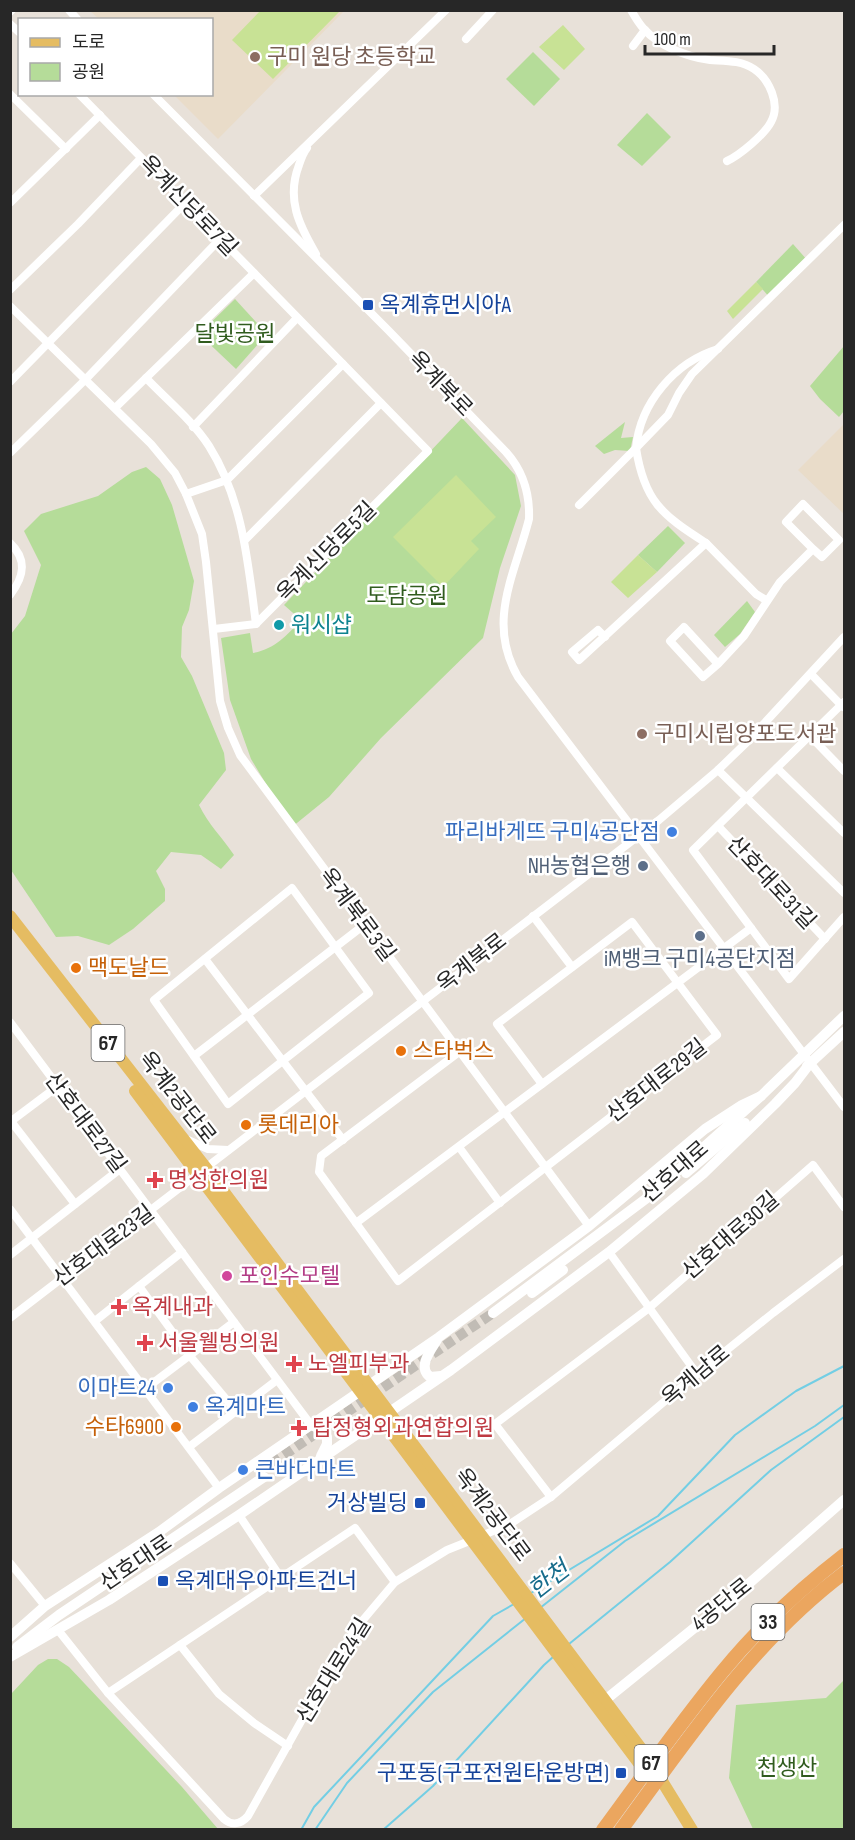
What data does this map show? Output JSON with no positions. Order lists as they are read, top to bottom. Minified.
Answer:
{"streets":{"highway":["33"],"main road":["67","옥계2공단로"],"street":["옥계신당로7길","옥계북로","옥계신당로5길","산호대로31길","옥계북로3길","산호대로29길","산호대로27길","산호대로","산호대로30길","산호대로23길","옥계남로","4공단로","산호대로24길"]},"crossings":[["옥계신당로7길","옥계신당로5길"],["옥계북로","옥계북로3길"],["옥계북로","옥계2공단로"],["옥계북로","산호대로23길"],["산호대로31길","산호대로29길"],["옥계2공단로","산호대로23길"],["옥계2공단로","옥계남로"],["옥계2공단로","4공단로"],["옥계2공단로","산호대로24길"],["산호대로27길","산호대로23길"],["산호대로30길","옥계남로"],["옥계남로","산호대로24길"]],"water":["한천"],"parks":["달빛공원","도담공원","천생산"],"places":{"other":["구미 원당 초등학교","워시샵","구미시립양포도서관","파리바게뜨 구미4공단점","NH농협은행","iM뱅크 구미4공단지점","맥도날드","스타벅스","롯데리아","포인수모텔","이마트24","옥계마트","수타6900","큰바다마트"],"transit":["옥계휴먼시아A","거상빌딩","옥계대우아파트건너","구포동(구포전원타운방면)"],"health":["명성한의원","옥계내과","서울웰빙의원","노엘피부과","탑정형외과연합의원"]},"legend":["도로","공원"],"scale_bar":"100 m"}
